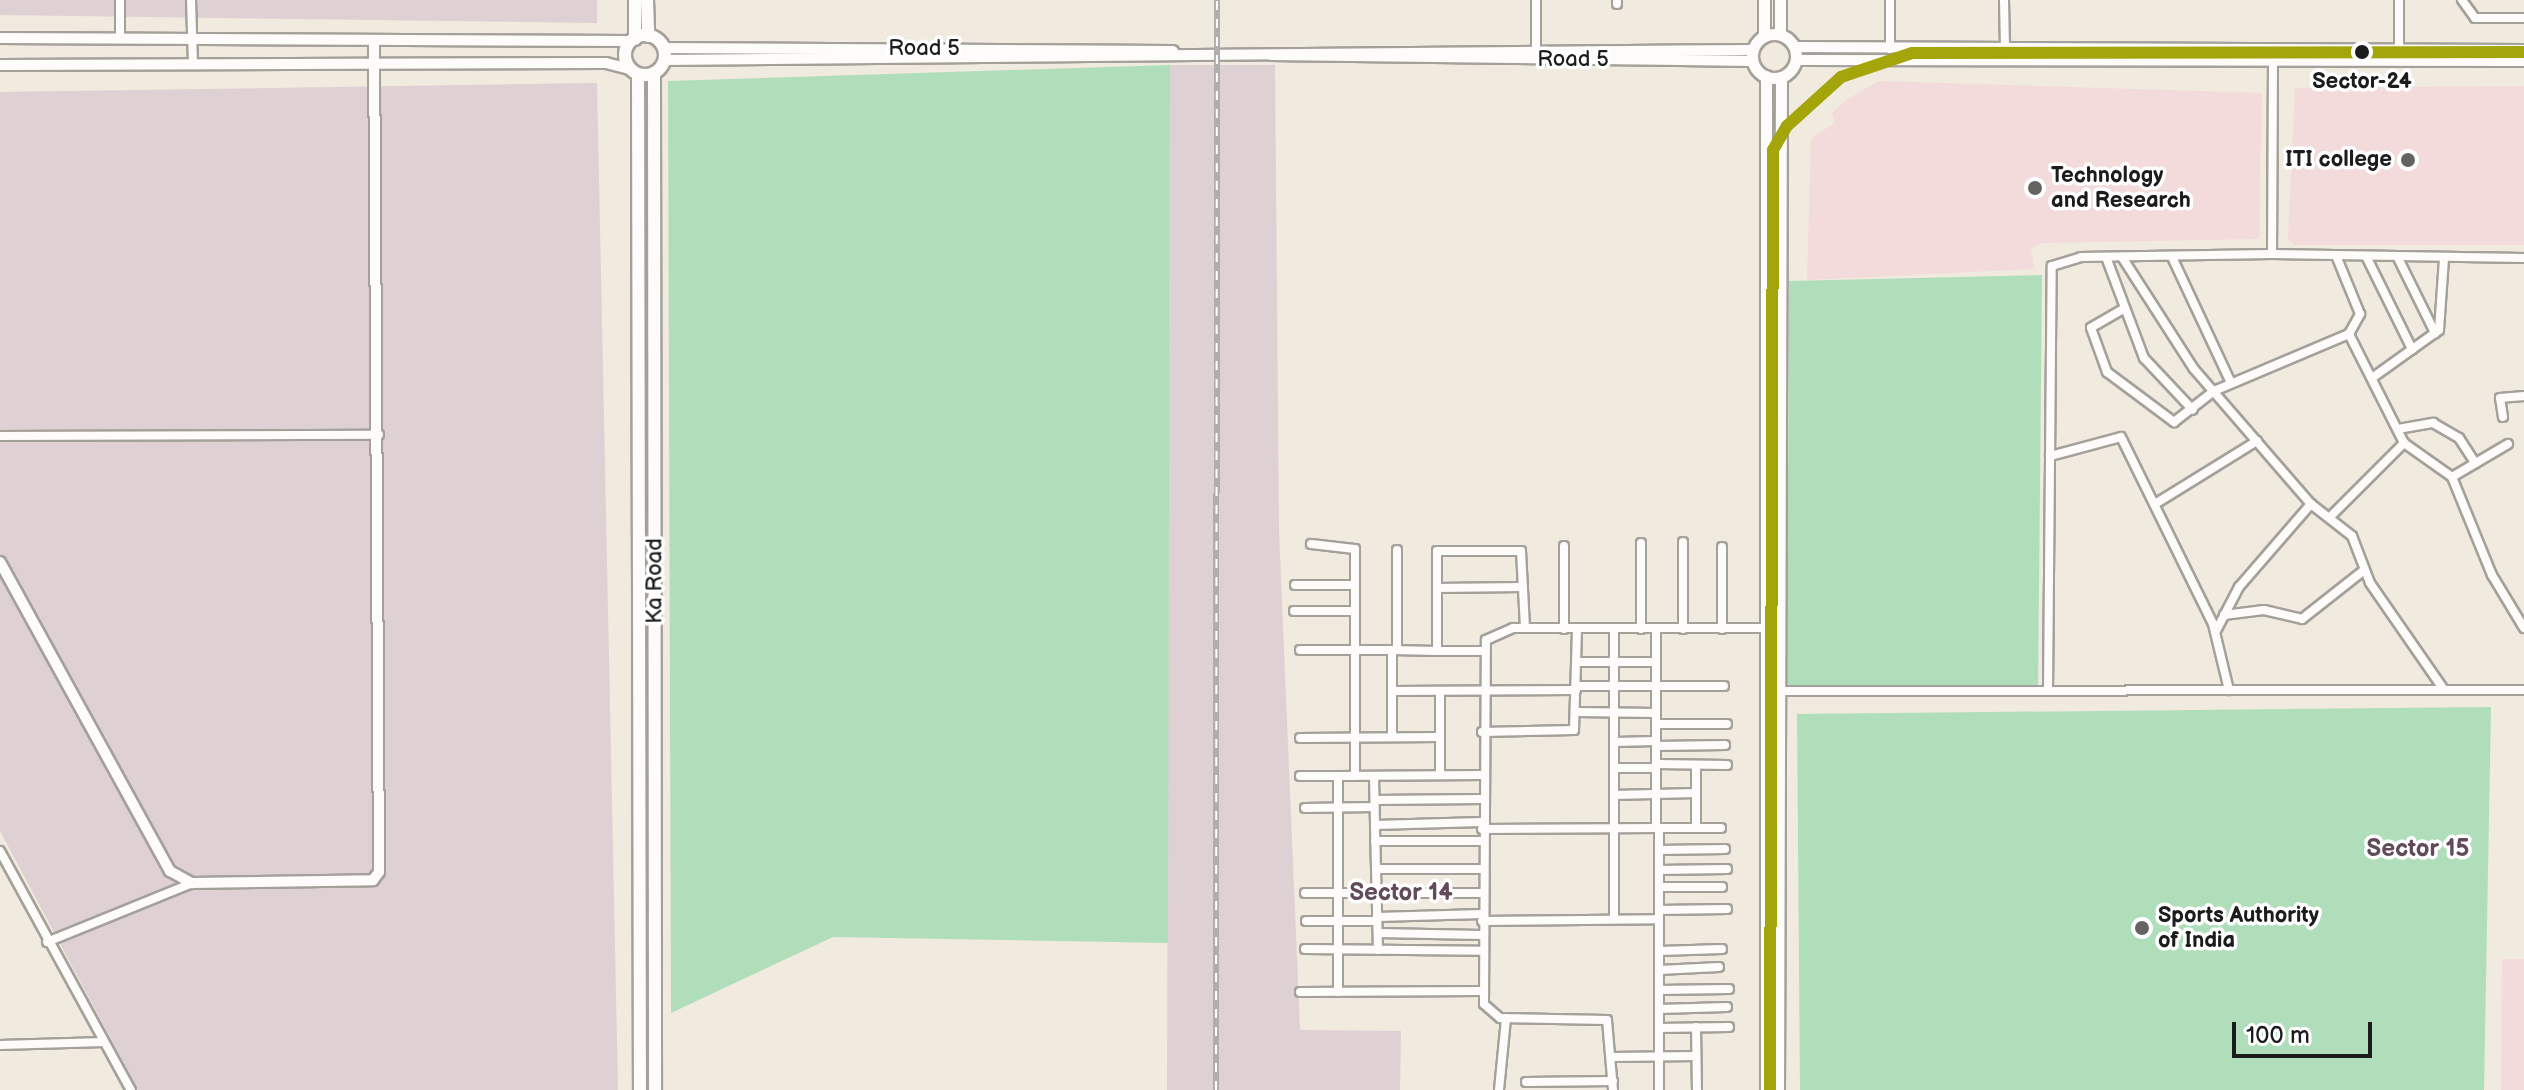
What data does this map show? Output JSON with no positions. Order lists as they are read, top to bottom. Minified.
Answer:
{"streets":{"main road":["Ka Road"],"street":["Road 5"]},"districts":["Sector 15","Sector 14"],"places":["Sector-24","ITI college","Technology and Research","Sports Authority of India"],"scale_bar":"100 m"}
